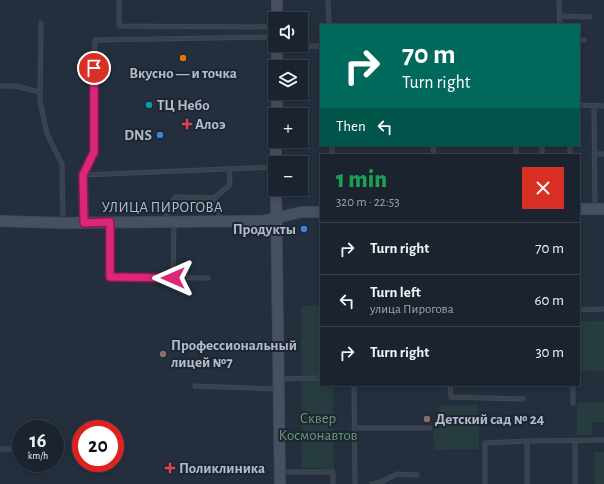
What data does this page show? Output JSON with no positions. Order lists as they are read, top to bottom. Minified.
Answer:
{"streets":{"main road":["УЛИЦА ПИРОГОВА"]},"parks":["Сквер Космонавтов"],"places":{"other":["Вкусно — и точка","ТЦ Небо","DNS","Продукты","Профессиональный лицей №7","Детский сад № 24"],"health":["Алоэ","Поликлиника"]},"page":{"map_buttons":["+","−"],"turn":["70 m","Turn right"],"then":"Then","heading":["1 min","320 m · 22:53"],"list":[{"name":"Turn right","value":"70 m"},{"name":"Turn left","note":"улица Пирогова","value":"60 m"},{"name":"Turn right","value":"30 m"}],"speed":"16 km/h","limit":"20"}}
